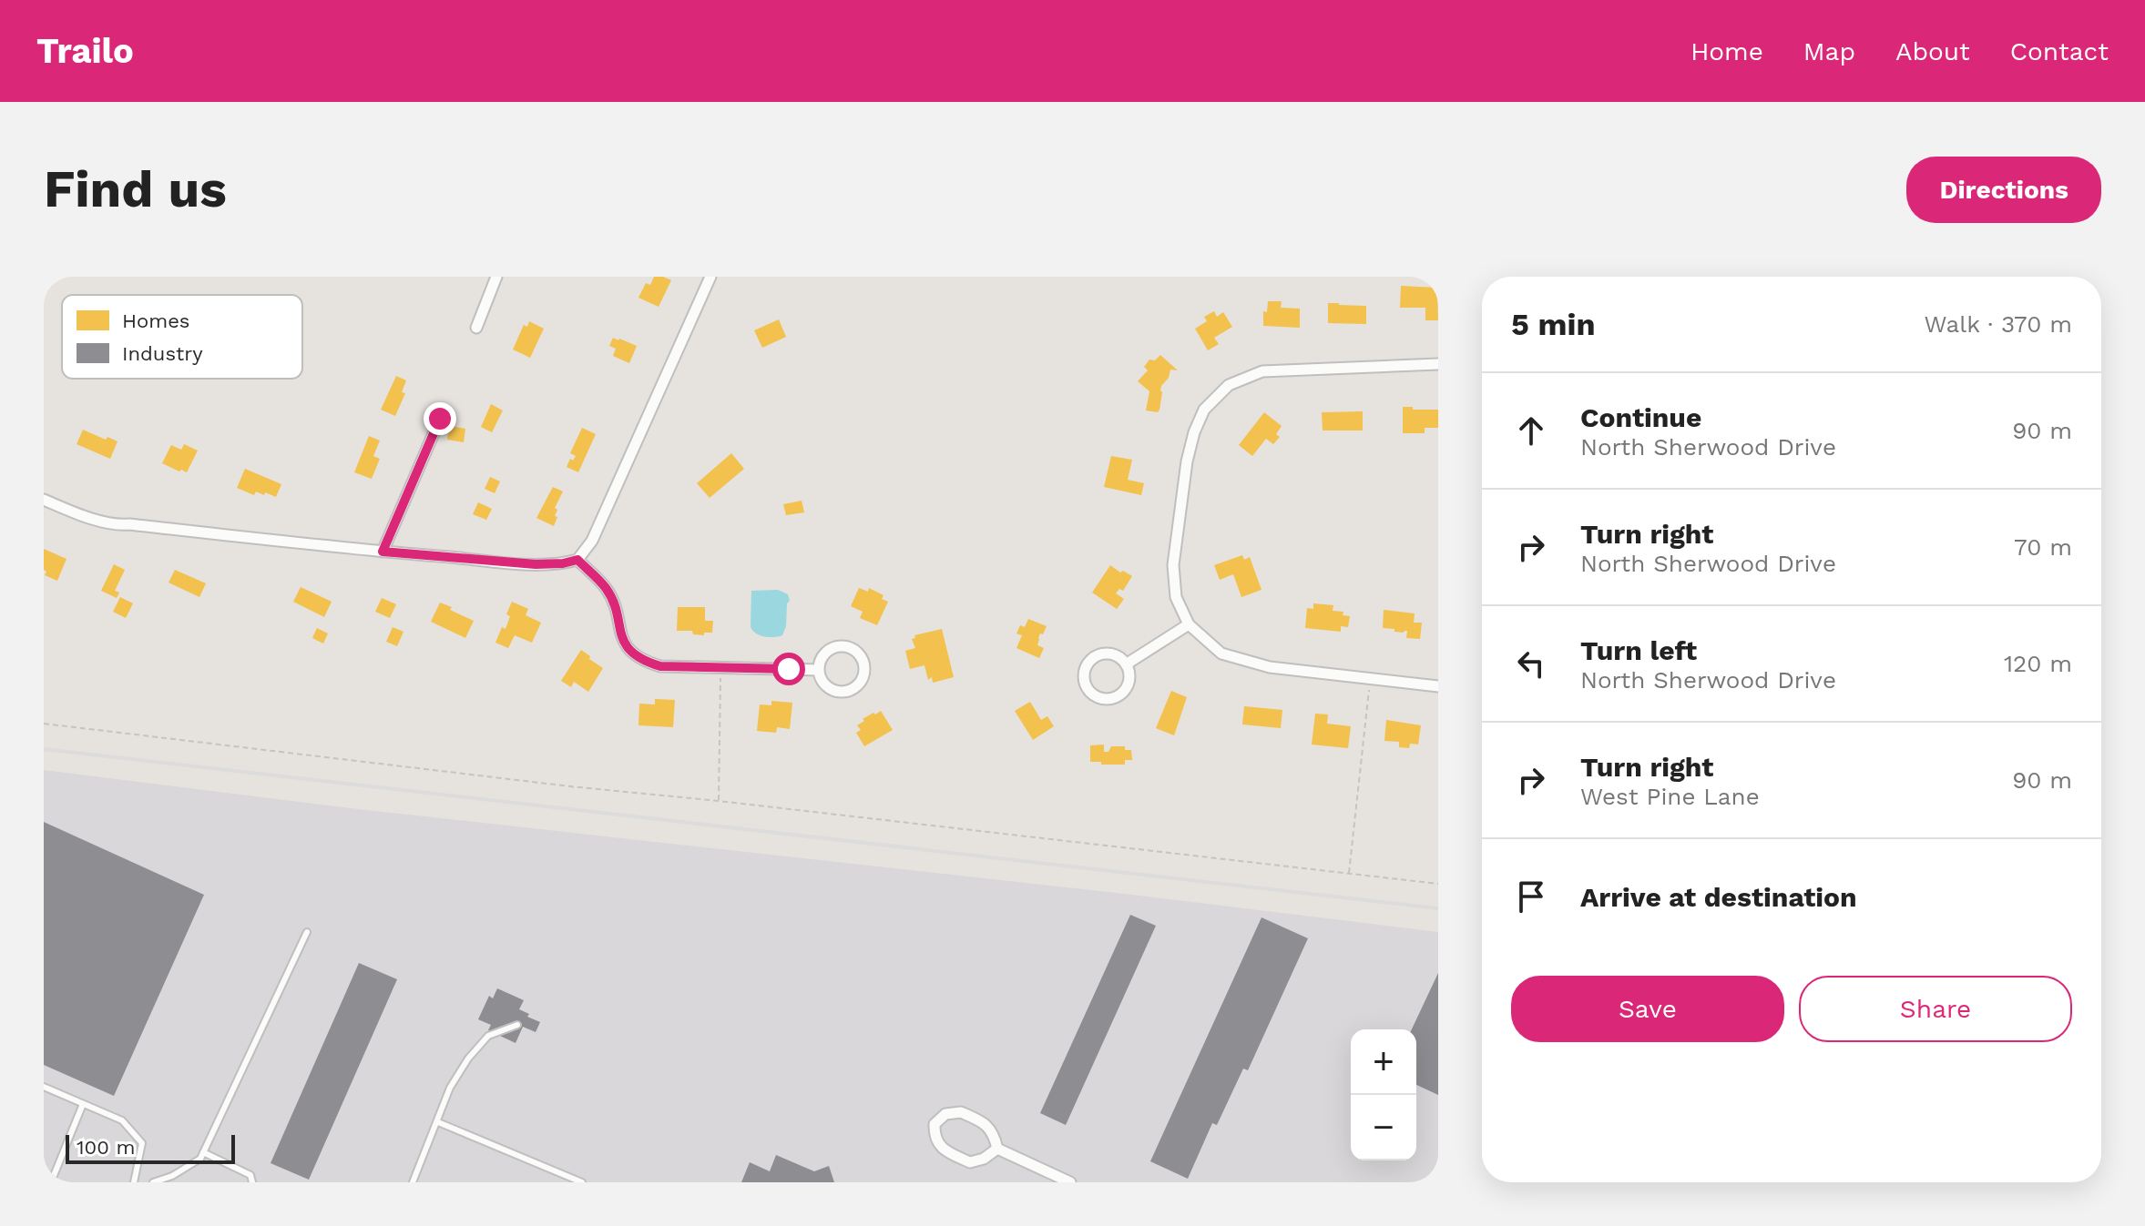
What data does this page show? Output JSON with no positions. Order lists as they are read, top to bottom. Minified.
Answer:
{"legend":["Homes","Industry"],"scale_bar":"100 m","page":{"header":"Trailo","nav":["Home","Map","About","Contact"],"buttons":["Directions",["Save","Share"]],"title":"Find us","heading":["5 min","Walk · 370 m"],"list":[["Continue","North Sherwood Drive","90 m"],["Turn right","North Sherwood Drive","70 m"],["Turn left","North Sherwood Drive","120 m"],["Turn right","West Pine Lane","90 m"],"Arrive at destination"],"map_buttons":["+","−"],"scale":"100 m"}}
